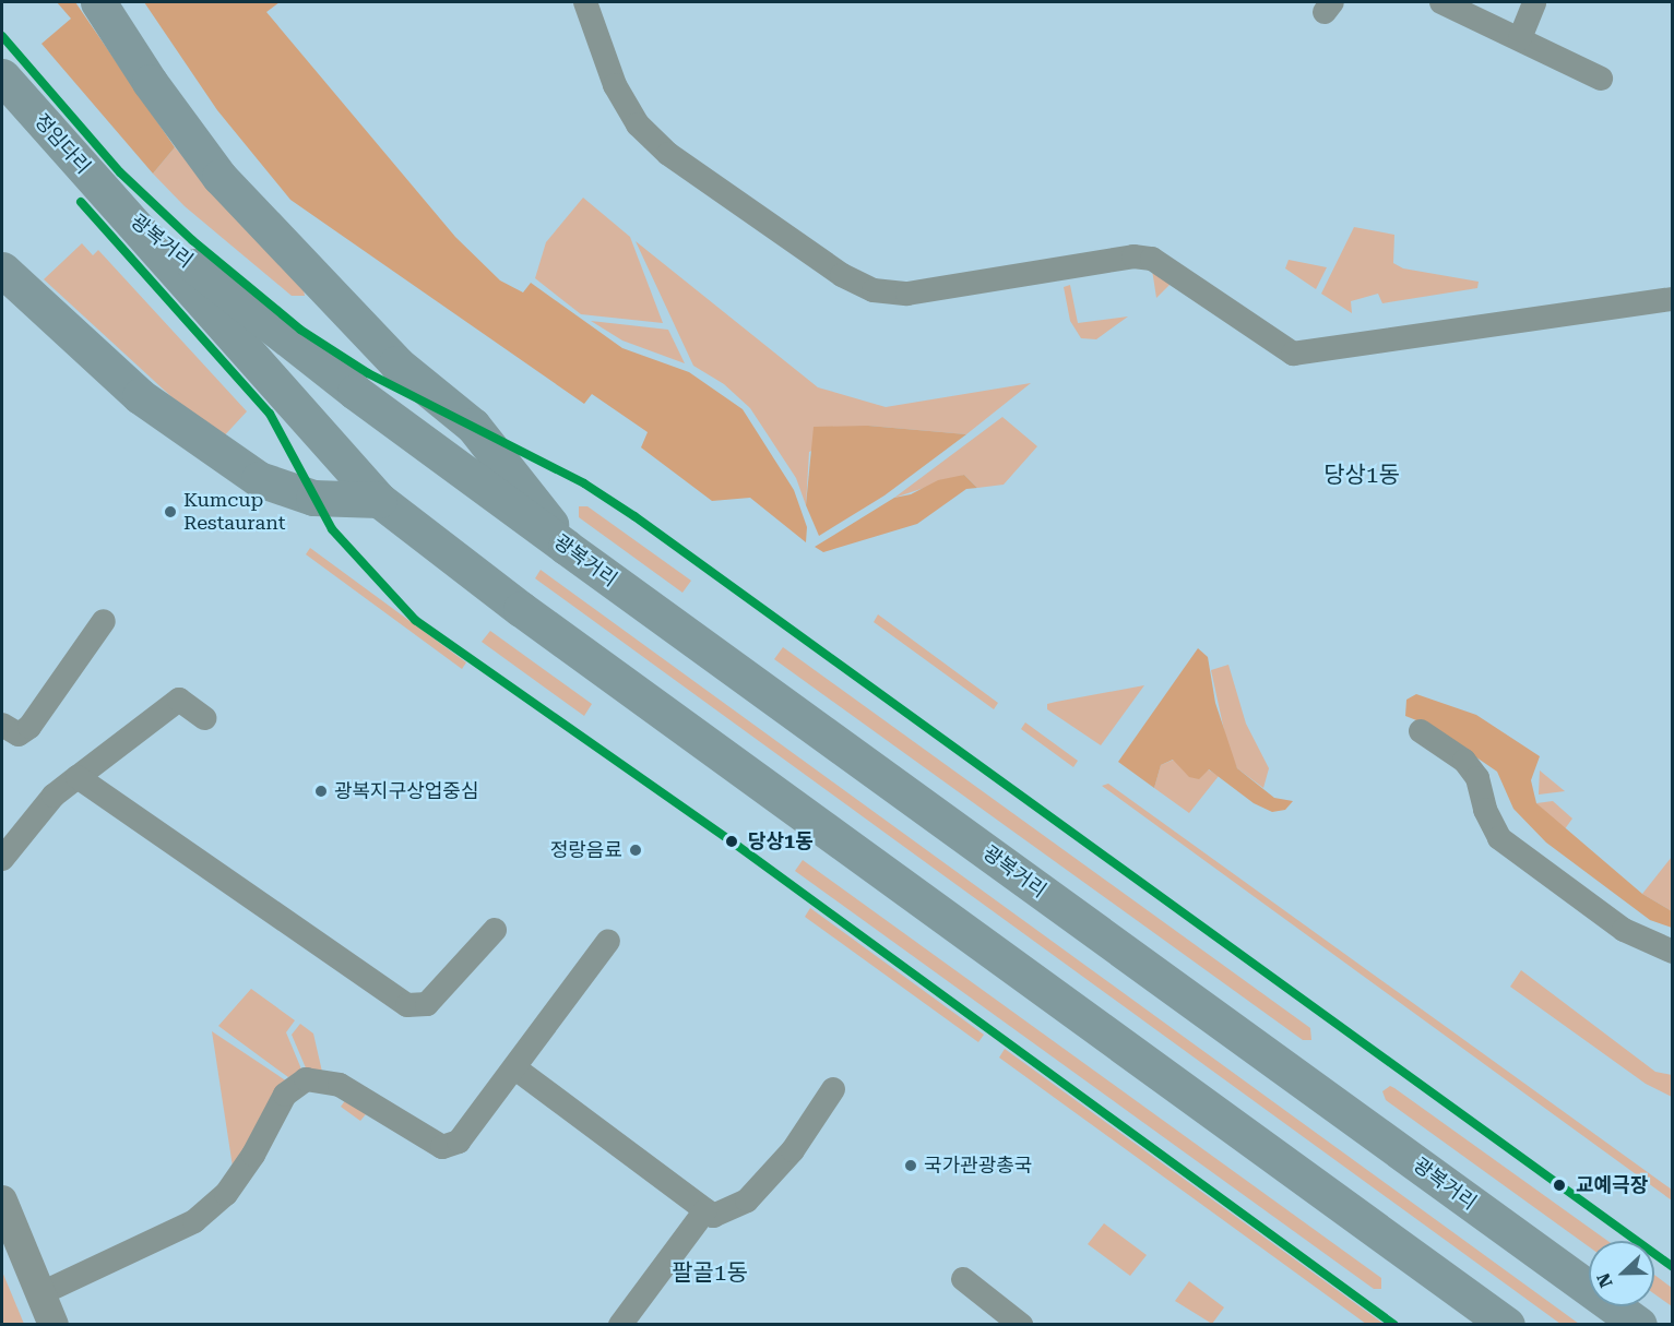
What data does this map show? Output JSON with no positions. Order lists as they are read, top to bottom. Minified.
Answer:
{"streets":{"highway":["정임다리","광복거리"]},"crossings":[["정임다리","광복거리"]],"districts":["당상1동","팔골1동"],"places":["Kumcup Restaurant","광복지구상업중심","당상1동","정랑음료","국가관광총국","교예극장"],"north":"left"}
